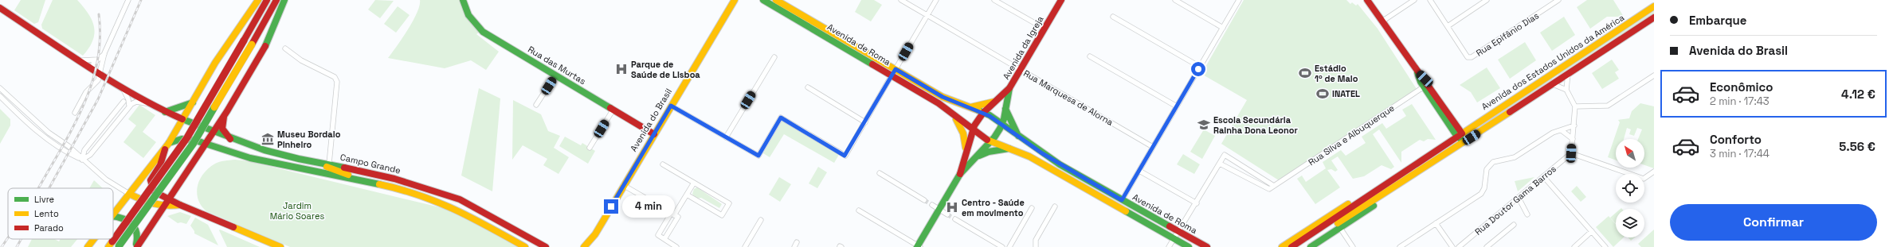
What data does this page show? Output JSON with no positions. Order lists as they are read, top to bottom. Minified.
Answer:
{"streets":{"main road":["Avenida de Roma","Avenida da Igreja","Avenida dos Estados Unidos da América","Rua das Murtas","Avenida do Brasil","Campo Grande"],"street":["Rua Epifânio Dias","Rua Marquesa de Alorna","Rua Silva e Albuquerque","Rua Doutor Gama Barros"]},"crossings":[["Avenida de Roma","Avenida da Igreja"],["Avenida da Igreja","Rua Marquesa de Alorna"],["Rua das Murtas","Avenida do Brasil"]],"parks":["Jardim Mário Soares"],"places":{"hospital":["Parque de Saúde de Lisboa","Centro - Saúde em movimento"],"sports":["Estádio 1º de Maio","INATEL"],"school or university":["Escola Secundária Rainha Dona Leonor"],"museum":["Museu Bordalo Pinheiro"]},"legend":["Livre","Lento","Parado"],"north":"top left","page":{"banner":["Embarque","Avenida do Brasil"],"list":[{"name":"Econômico","note":"2 min · 17:43","value":"4.12 €"},{"name":"Conforto","note":"3 min · 17:44","value":"5.56 €"}],"bubble":"4 min","buttons":"Confirmar"}}
